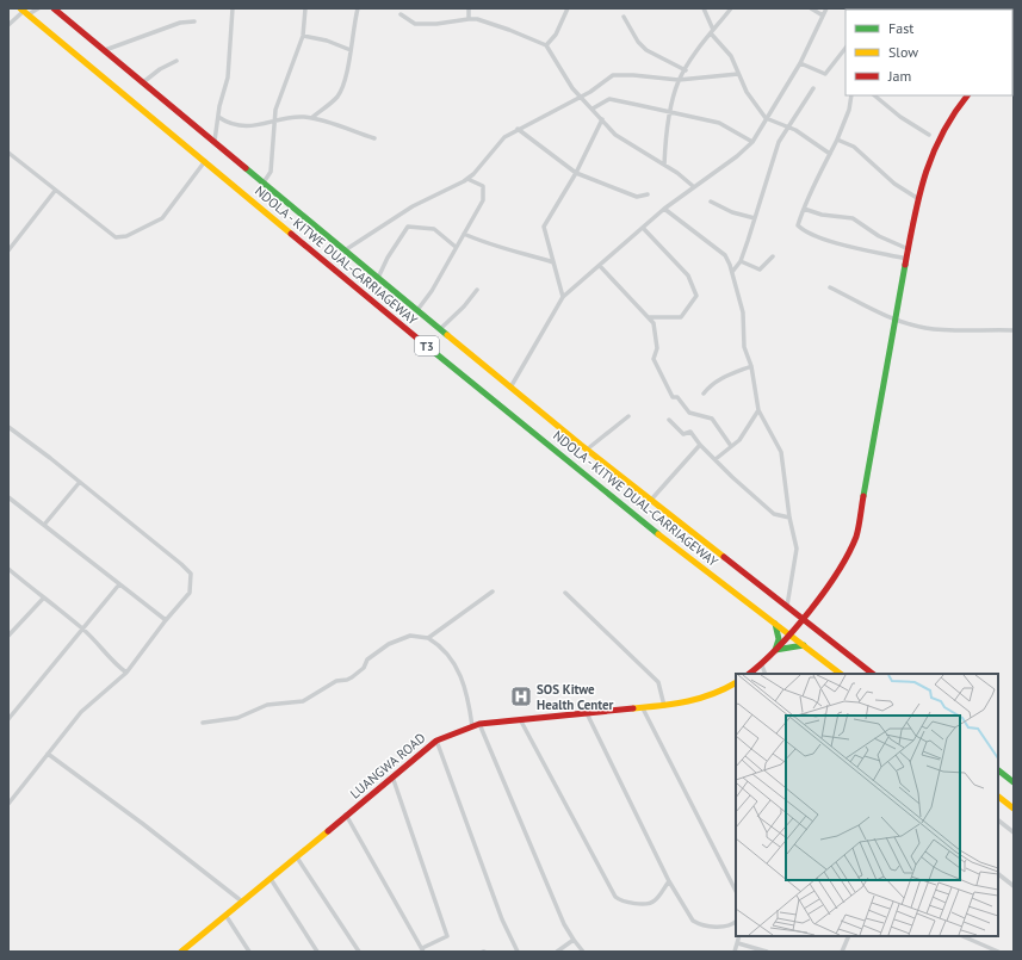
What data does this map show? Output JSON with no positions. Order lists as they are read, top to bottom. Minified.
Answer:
{"streets":{"main road":["NDOLA - KITWE DUAL-CARRIAGEWAY","T3","LUANGWA ROAD"]},"places":{"hospital":["SOS Kitwe Health Center"]},"legend":["Fast","Slow","Jam"]}
